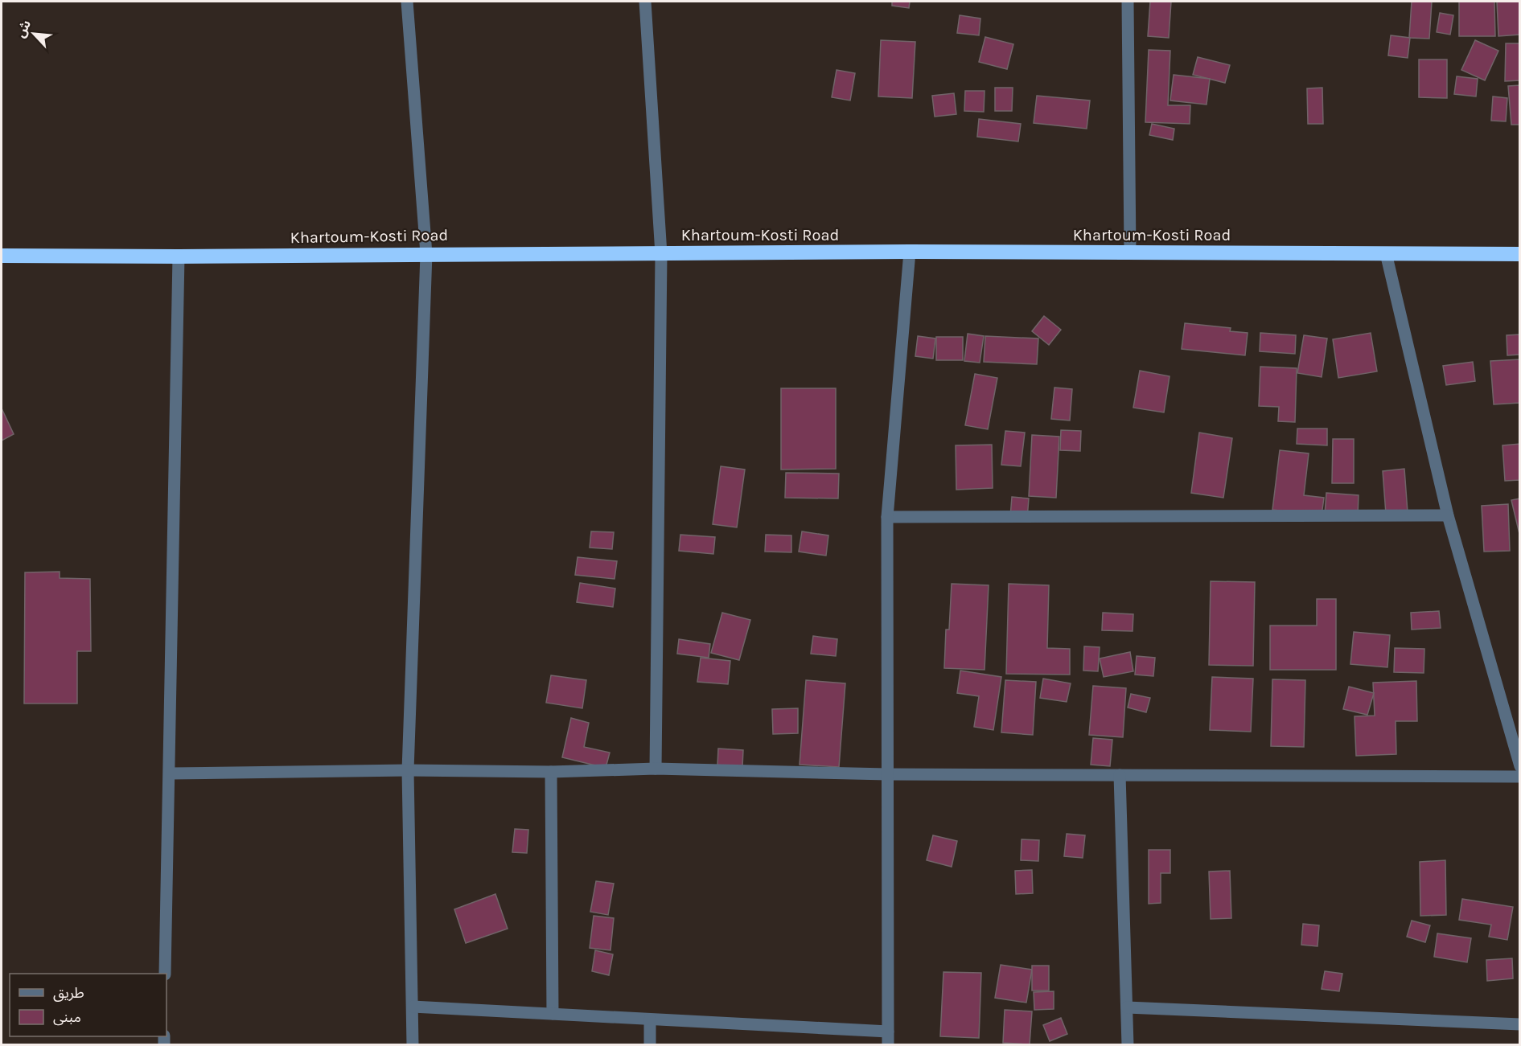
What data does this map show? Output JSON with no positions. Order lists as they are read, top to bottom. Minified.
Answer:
{"streets":{"highway":["Khartoum-Kosti Road"]},"legend":["طريق","مبنى"],"north":"top left"}
